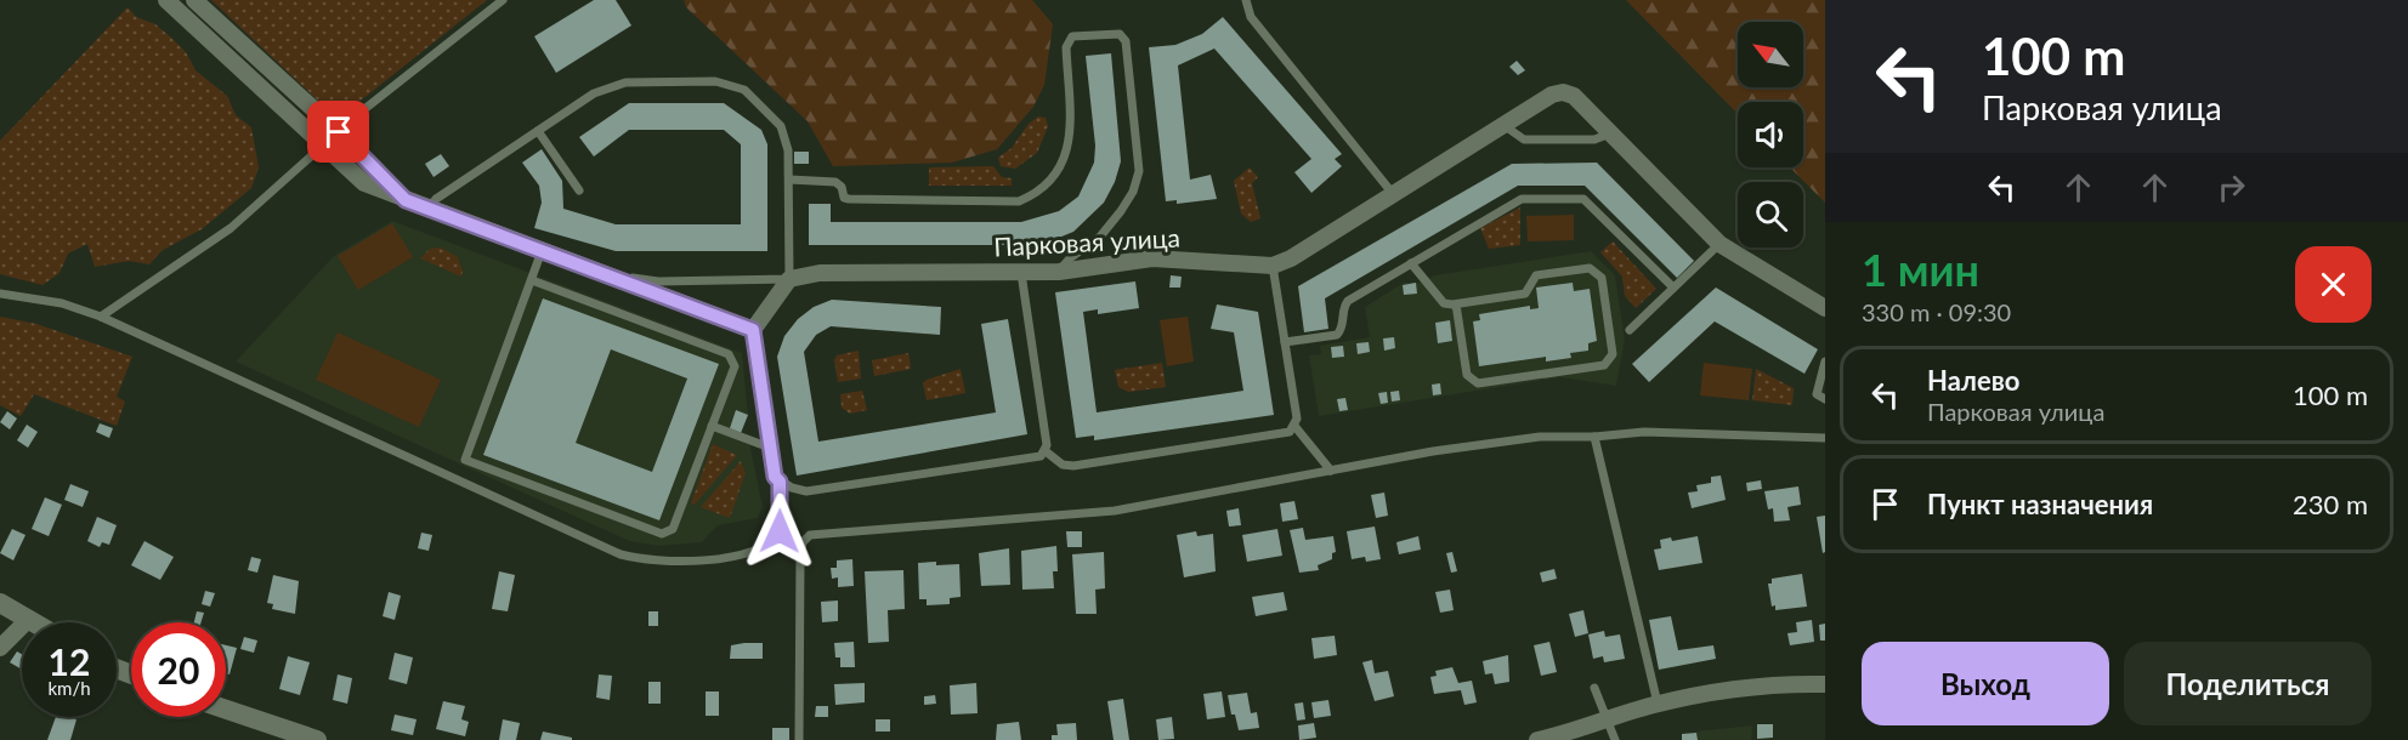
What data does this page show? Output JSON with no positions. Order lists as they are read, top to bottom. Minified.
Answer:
{"streets":{"street":["Парковая улица"]},"north":"top left","page":{"turn":["100 m","Парковая улица"],"heading":["1 мин","330 m · 09:30"],"list":[{"name":"Налево","note":"Парковая улица","value":"100 m"},{"name":"Пункт назначения","value":"230 m"}],"speed":"12 km/h","limit":"20","buttons":["Выход","Поделиться"]}}
